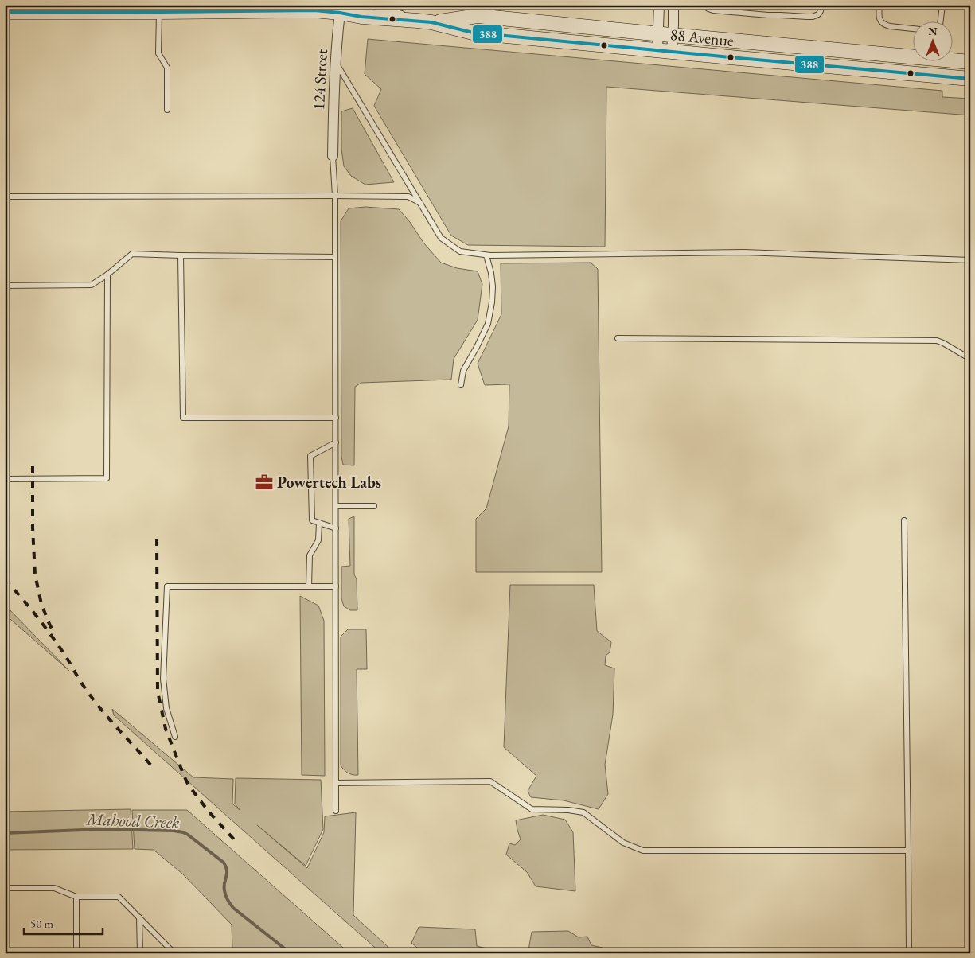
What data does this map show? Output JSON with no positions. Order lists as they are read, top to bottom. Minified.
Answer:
{"streets":{"main road":["88 Avenue"],"street":["124 Street"]},"crossings":[["88 Avenue","124 Street"]],"water":["Mahood Creek"],"places":{"office":["Powertech Labs"]},"lines":["transit line 388"],"scale_bar":"50 m","north":"top"}
